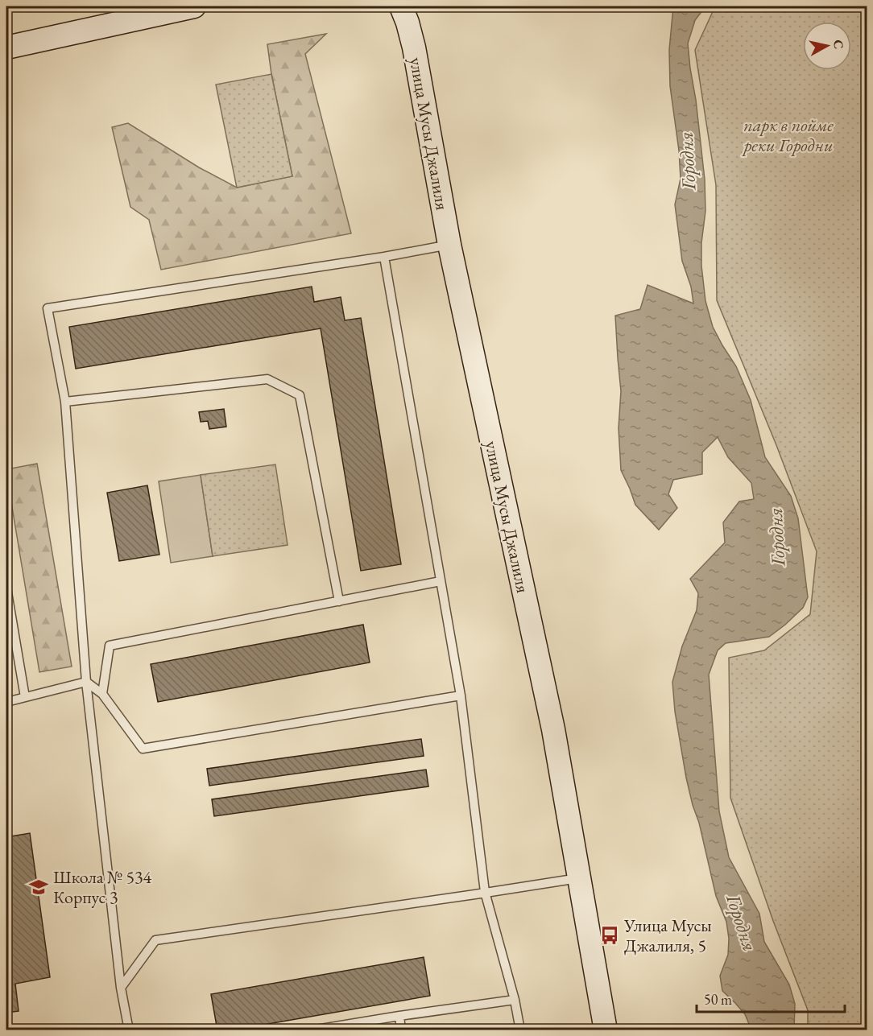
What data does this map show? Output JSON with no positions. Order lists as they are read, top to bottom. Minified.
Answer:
{"streets":{"main road":["улица Мусы Джалиля"]},"water":["Городня"],"parks":["парк в пойме реки Городни"],"places":{"school or university":["Школа № 534 Корпус 3"],"bus stop":["Улица Мусы Джалиля, 5"]},"scale_bar":"50 m","north":"right"}
